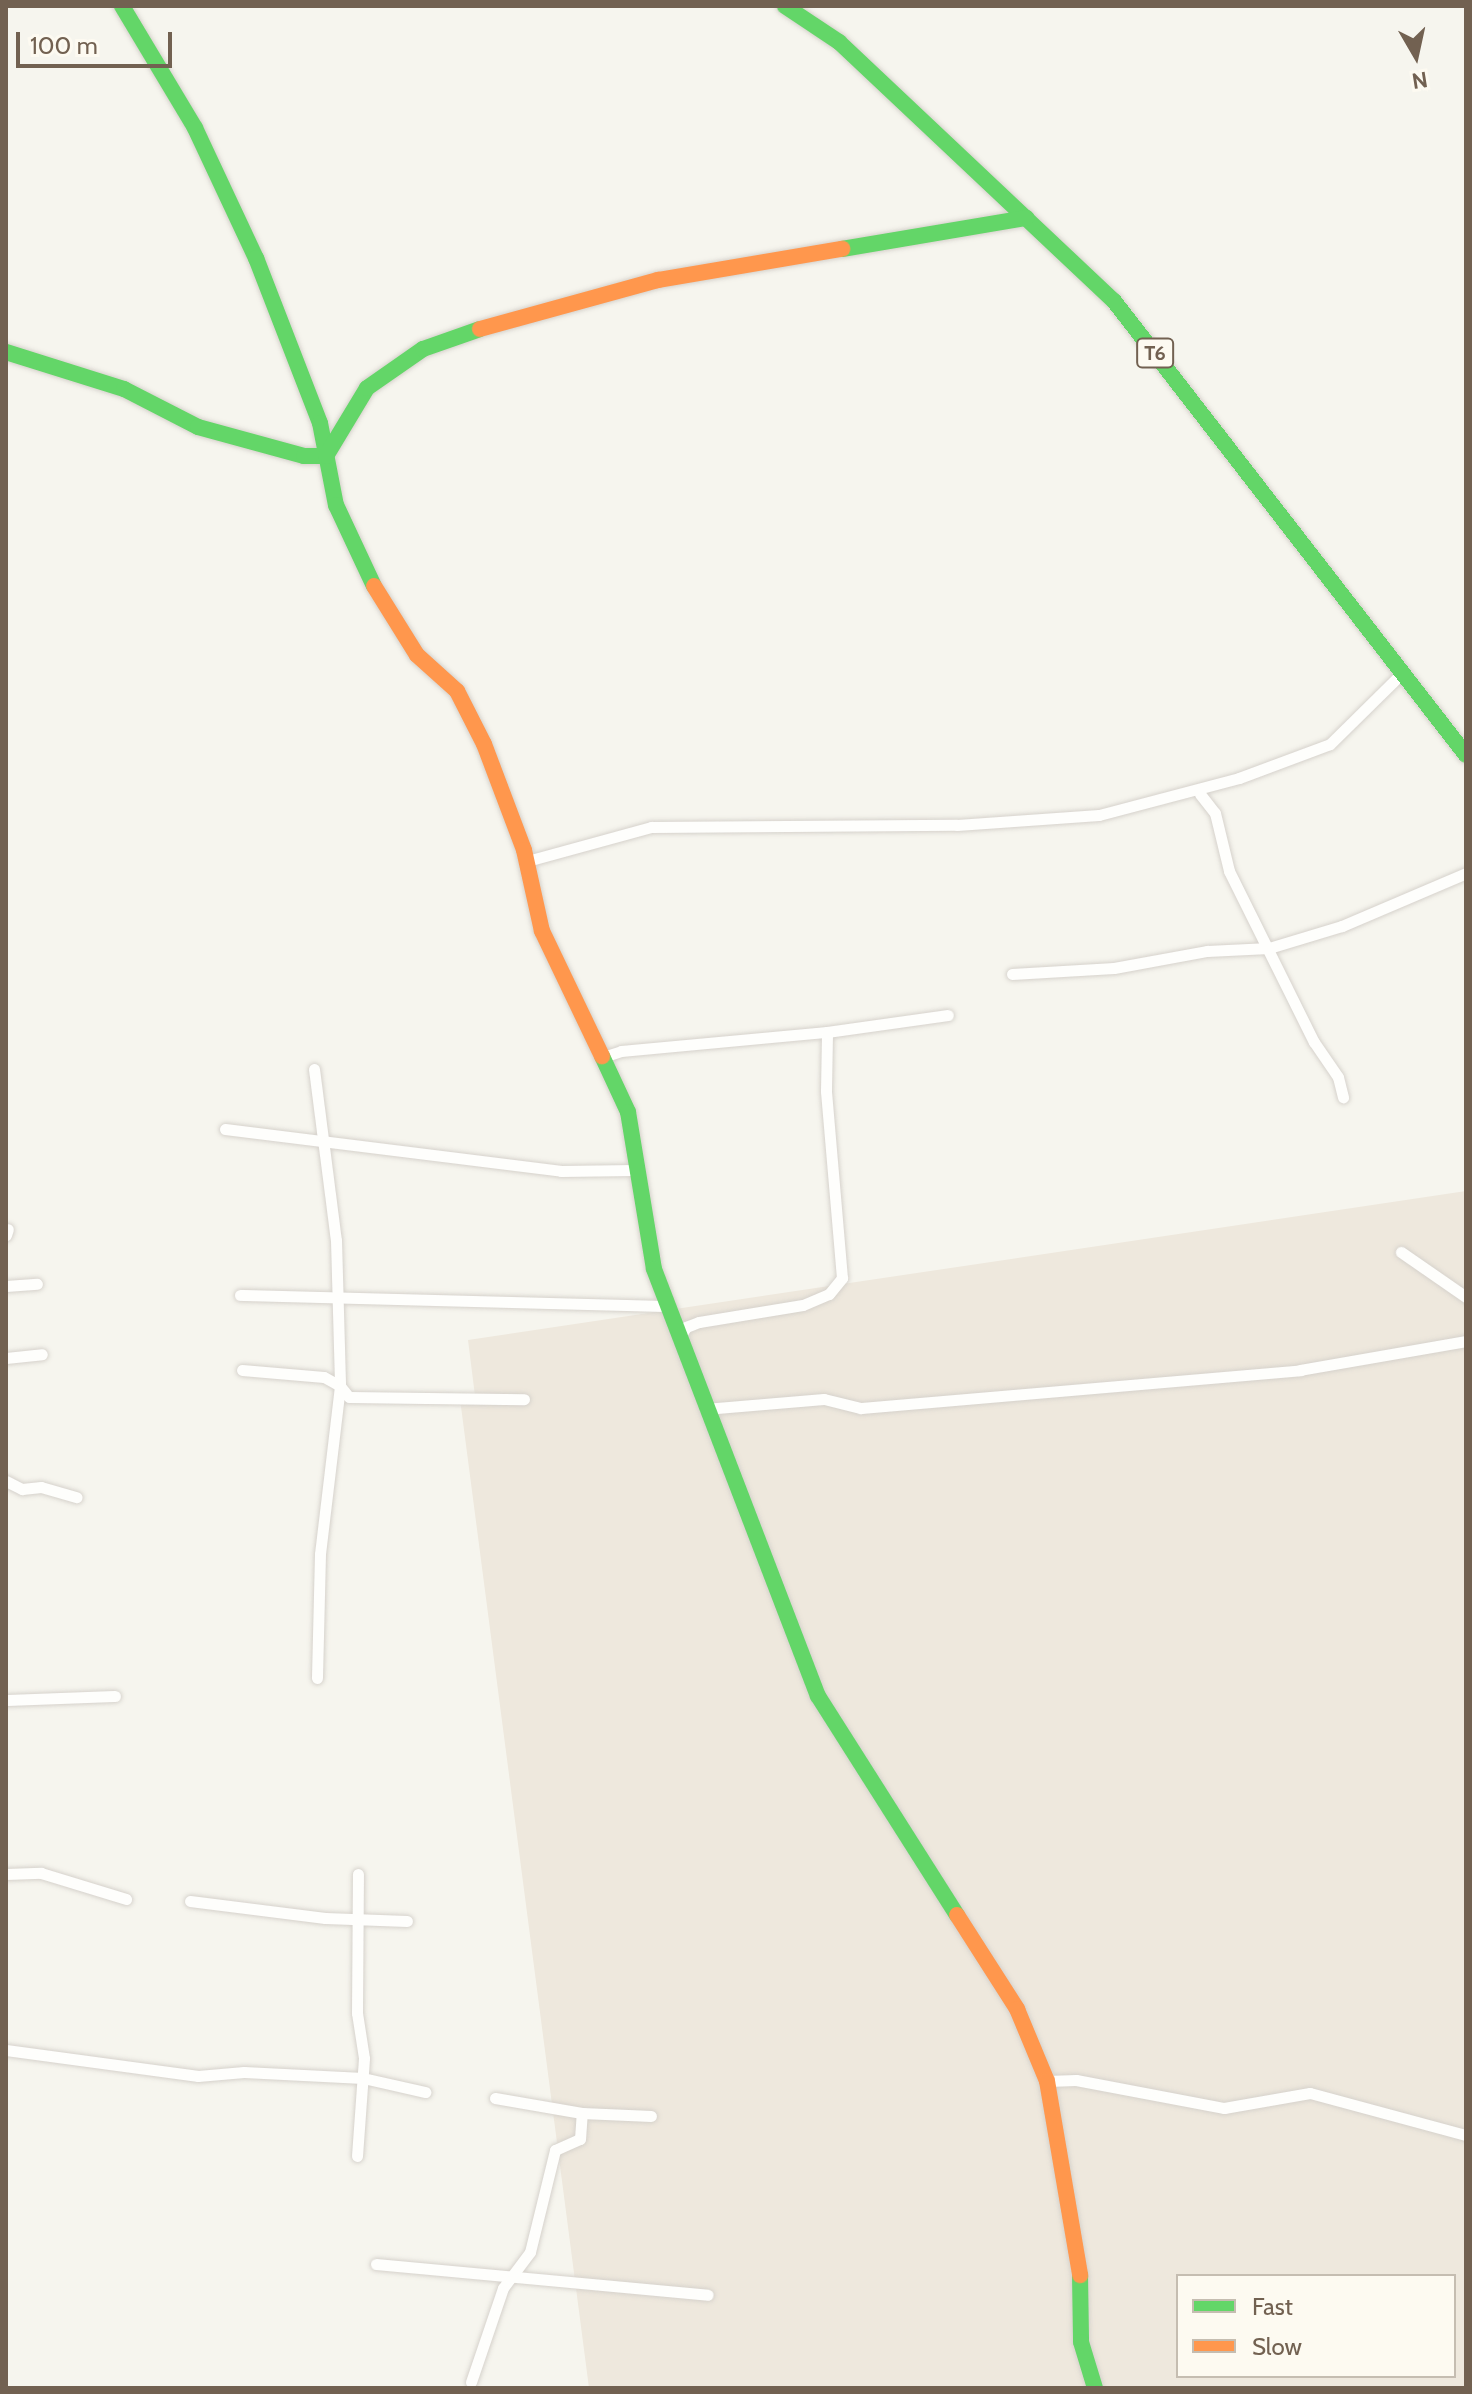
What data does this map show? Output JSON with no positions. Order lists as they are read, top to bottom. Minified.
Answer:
{"streets":{"main road":["T6"]},"legend":["Fast","Slow"],"scale_bar":"100 m","north":"bottom"}
